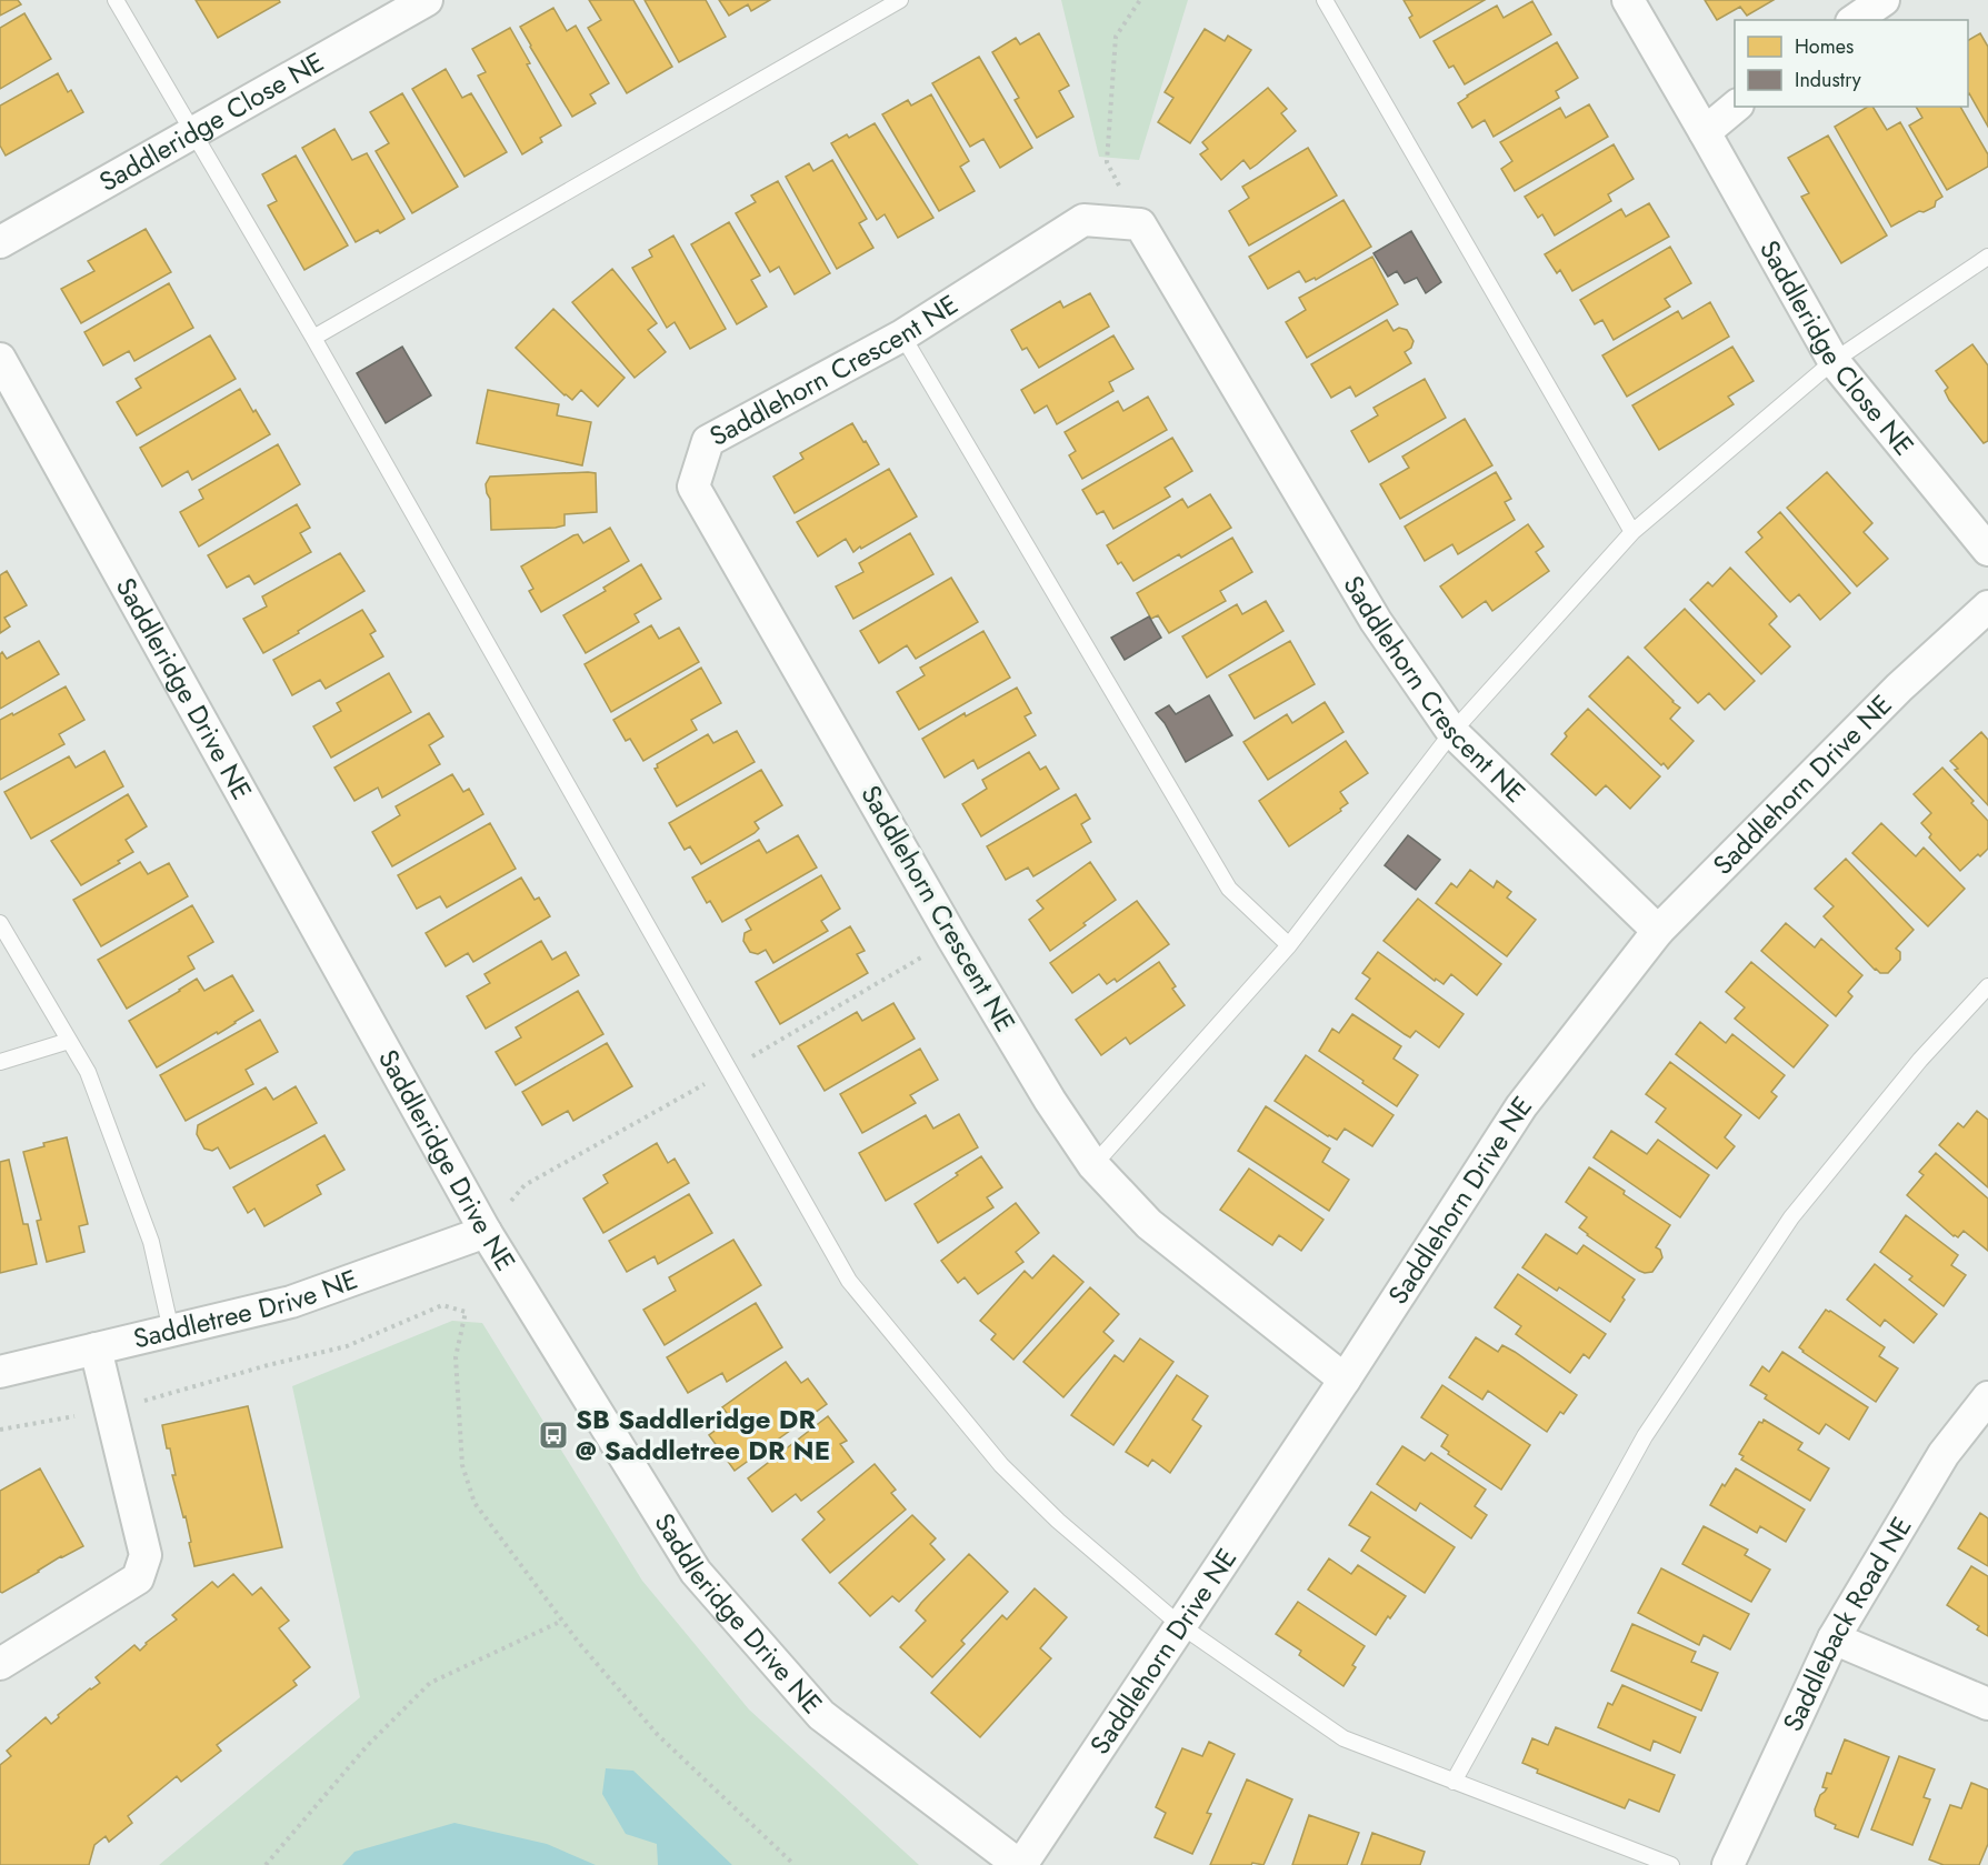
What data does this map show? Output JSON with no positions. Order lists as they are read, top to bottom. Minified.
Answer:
{"streets":{"street":["Saddleridge Close NE","Saddlehorn Crescent NE","Saddleridge Drive NE","Saddlehorn Drive NE","Saddletree Drive NE","Saddleback Road NE"]},"crossings":[["Saddlehorn Crescent NE","Saddlehorn Drive NE"],["Saddleridge Drive NE","Saddlehorn Drive NE"],["Saddleridge Drive NE","Saddletree Drive NE"]],"places":{"bus stop":["SB Saddleridge DR @ Saddletree DR NE"]},"legend":["Homes","Industry"]}
